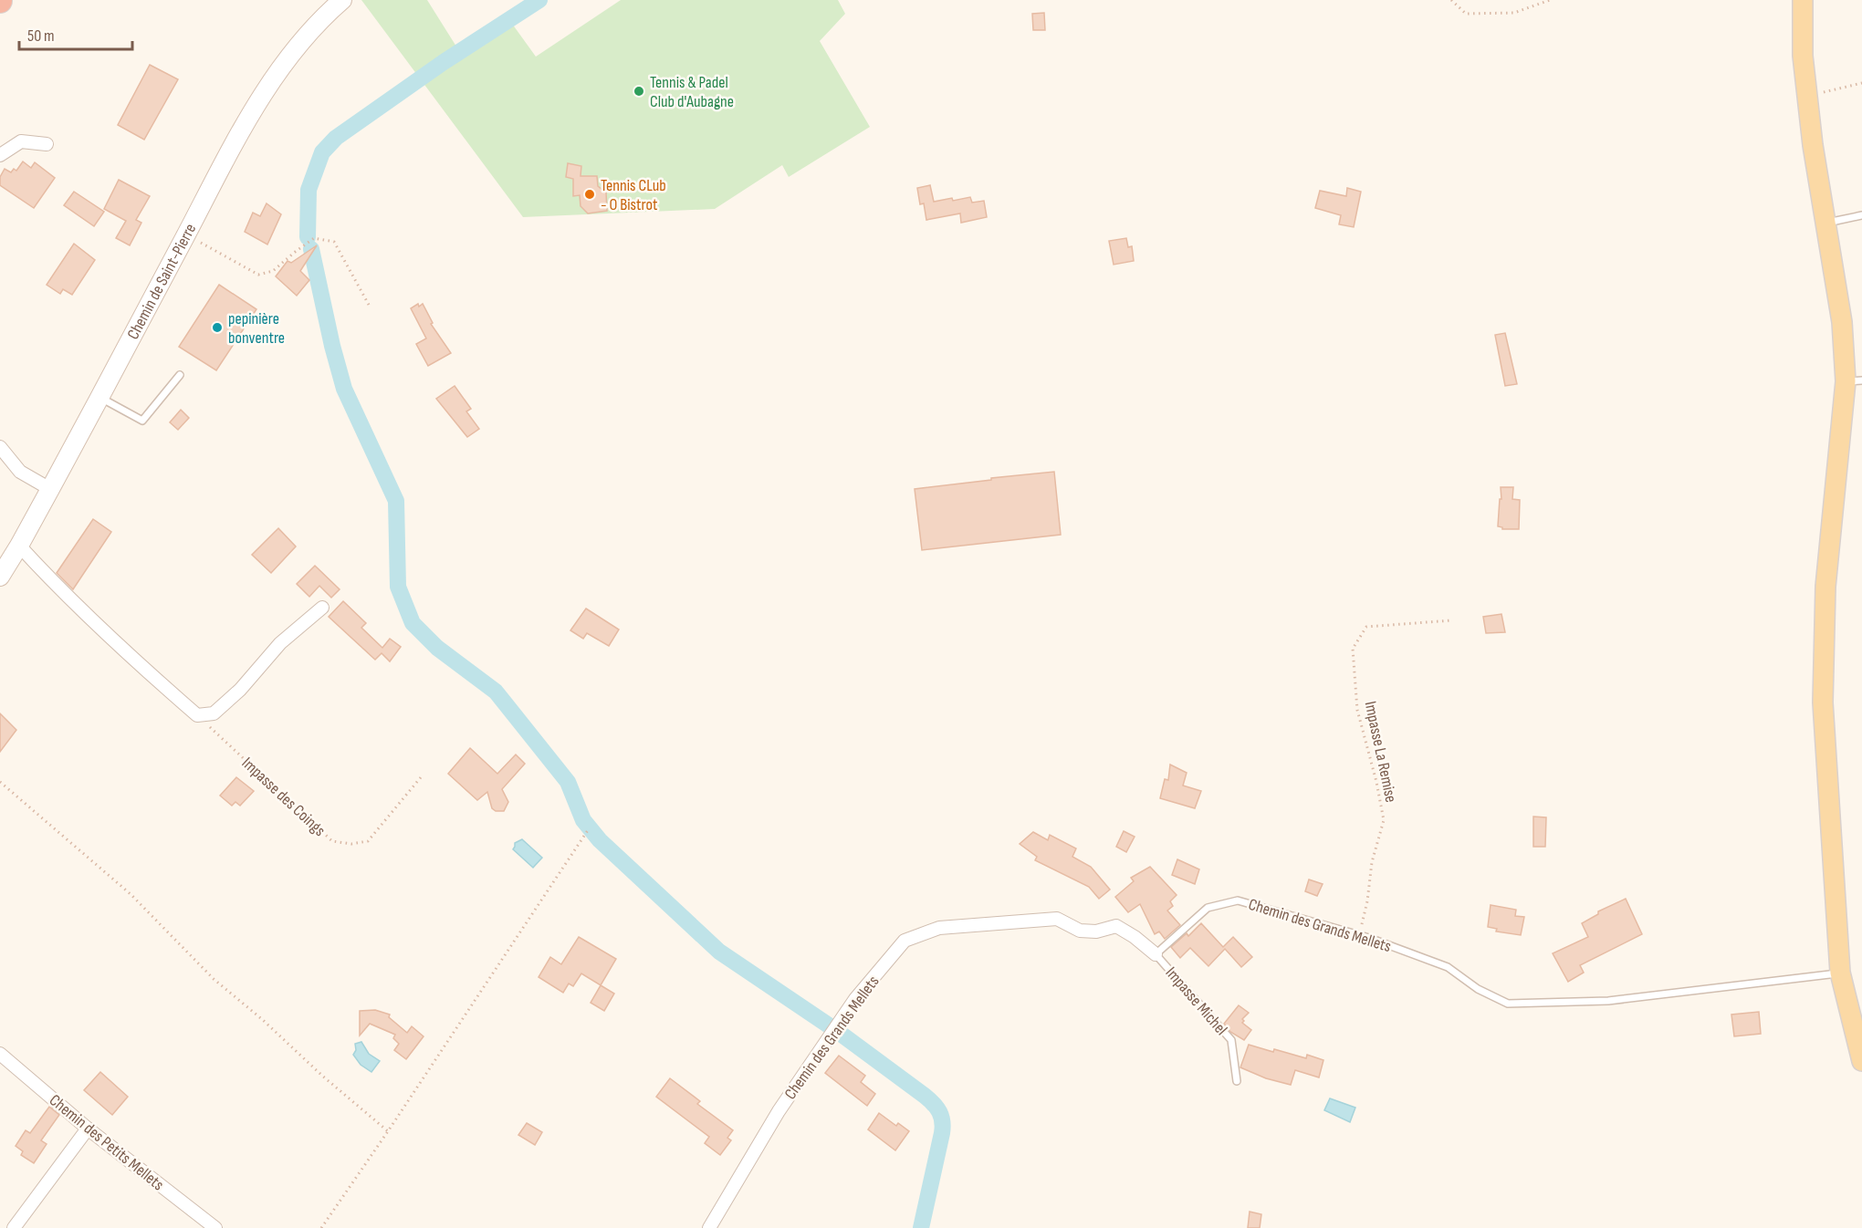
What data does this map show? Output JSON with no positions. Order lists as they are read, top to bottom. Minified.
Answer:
{"streets":{"main road":["Chemin de Saint-Pierre"],"street":["Chemin des Grands Mellets","Chemin des Petits Mellets"],"lane":["Impasse Michel"],"path":["Impasse La Remise","Impasse des Coings"]},"crossings":[["Impasse La Remise","Chemin des Grands Mellets"],["Chemin des Grands Mellets","Impasse Michel"]],"places":["Tennis & Padel Club d'Aubagne","Tennis CLub - O Bistrot","pepinière bonventre"],"scale_bar":"50 m"}
